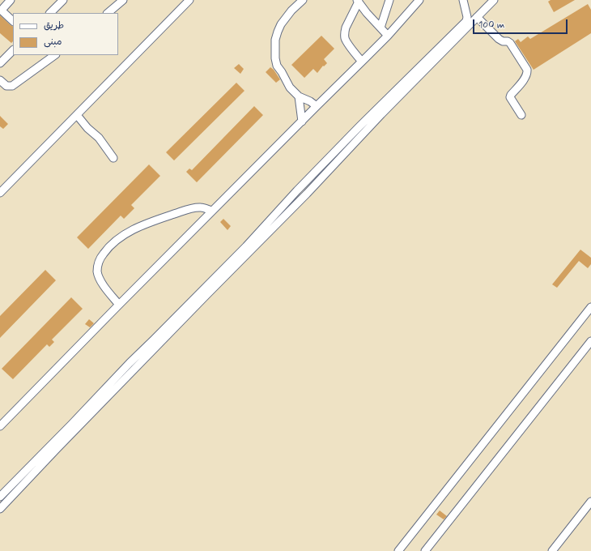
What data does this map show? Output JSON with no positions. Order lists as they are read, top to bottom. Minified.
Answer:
{"legend":["طريق","مبنى"],"scale_bar":"100 m"}
